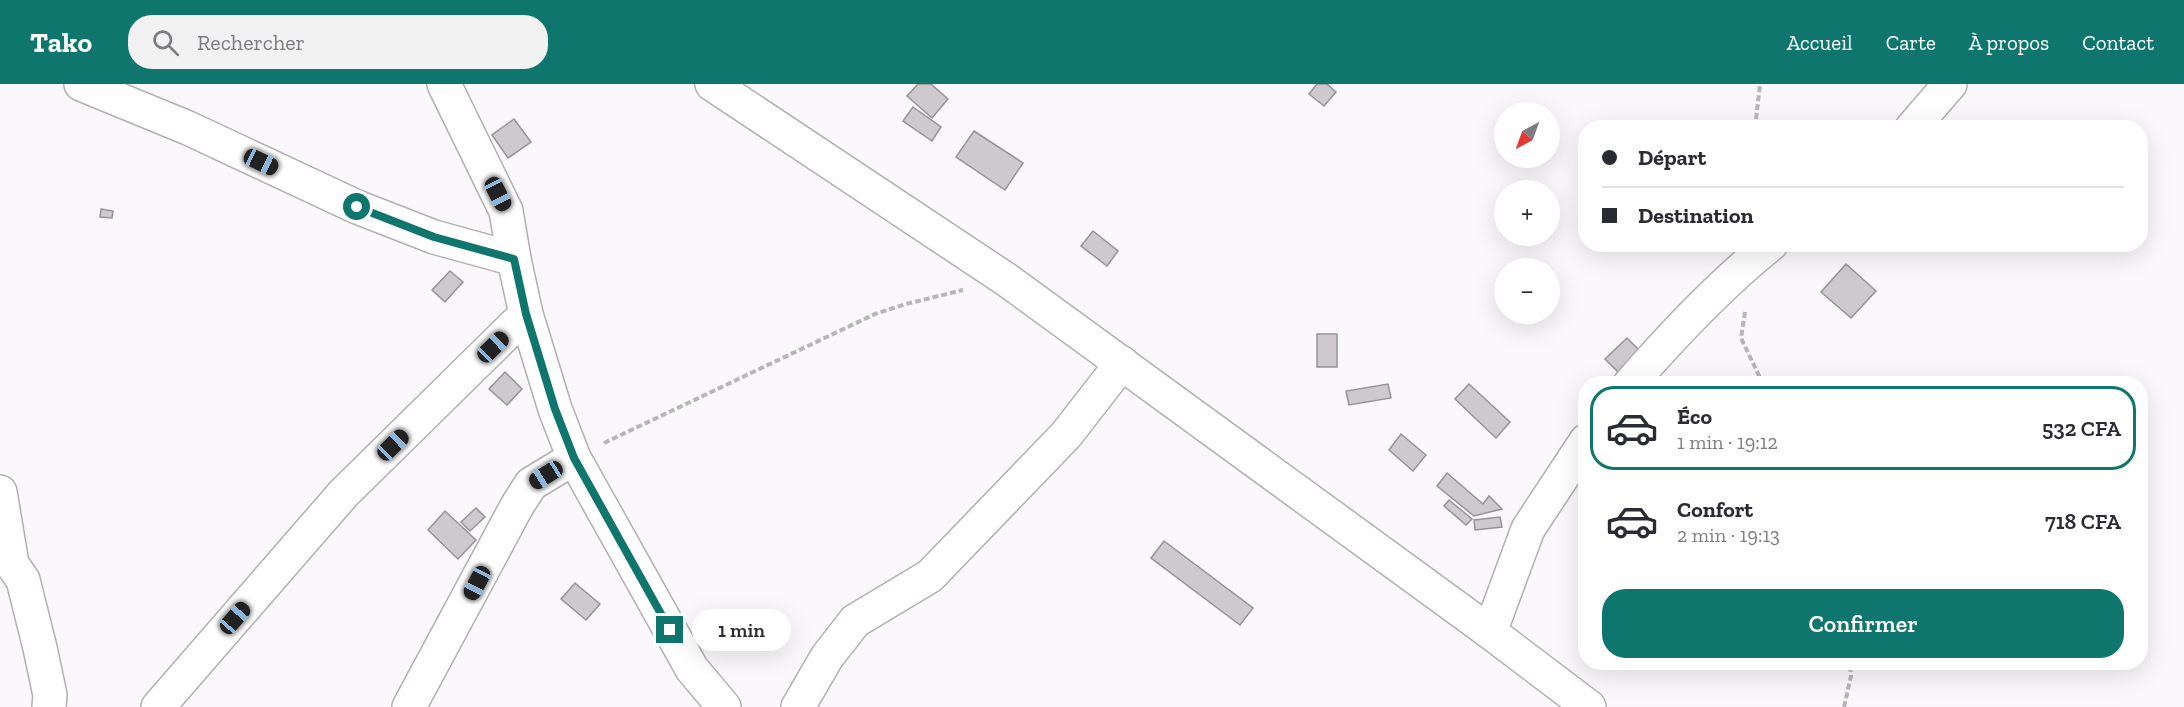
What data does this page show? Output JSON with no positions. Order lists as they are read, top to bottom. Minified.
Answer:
{"north":"bottom left","page":{"header":"Tako","search":"Rechercher","nav":["Accueil","Carte","À propos","Contact"],"map_buttons":["+","−"],"banner":["Départ","Destination"],"list":[{"name":"Éco","note":"1 min · 19:12","value":"532 CFA"},{"name":"Confort","note":"2 min · 19:13","value":"718 CFA"}],"buttons":"Confirmer","bubble":"1 min"}}
